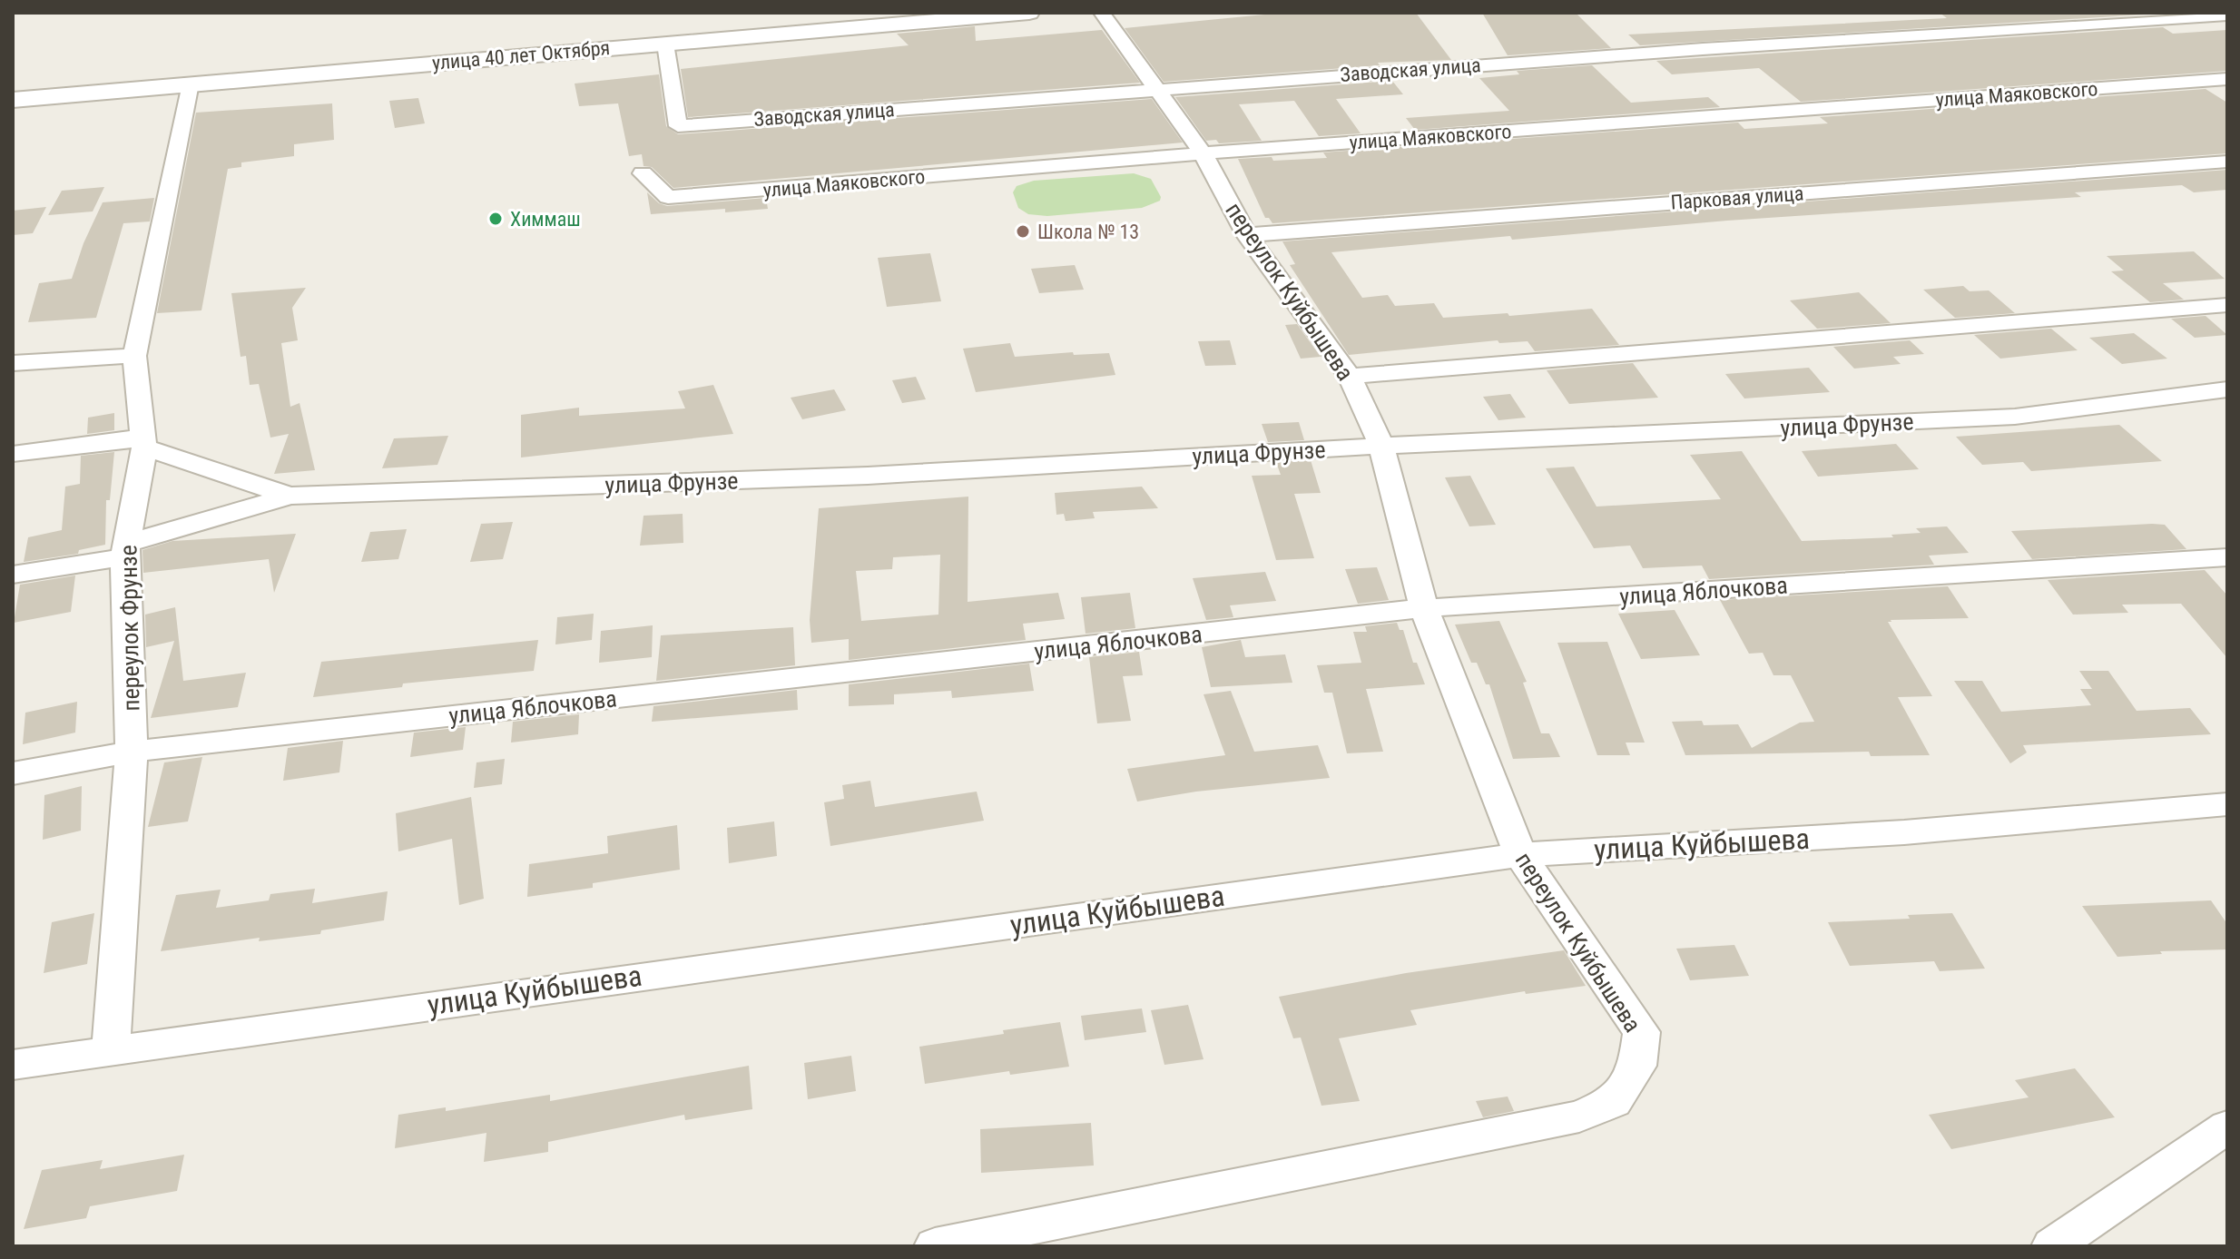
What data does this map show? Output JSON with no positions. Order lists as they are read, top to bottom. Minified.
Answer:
{"streets":{"street":["улица 40 лет Октября","Заводская улица","улица Маяковского","Парковая улица","переулок Куйбышева","улица Фрунзе","улица Яблочкова","переулок Фрунзе","улица Куйбышева"]},"crossings":[["улица 40 лет Октября","Заводская улица"],["улица 40 лет Октября","переулок Фрунзе"],["Заводская улица","переулок Куйбышева"],["улица Маяковского","переулок Куйбышева"],["Парковая улица","переулок Куйбышева"],["переулок Куйбышева","улица Фрунзе"],["переулок Куйбышева","улица Яблочкова"],["переулок Куйбышева","улица Куйбышева"],["улица Фрунзе","переулок Фрунзе"],["улица Яблочкова","переулок Фрунзе"],["переулок Фрунзе","улица Куйбышева"]],"places":["Химмаш","Школа № 13"]}
